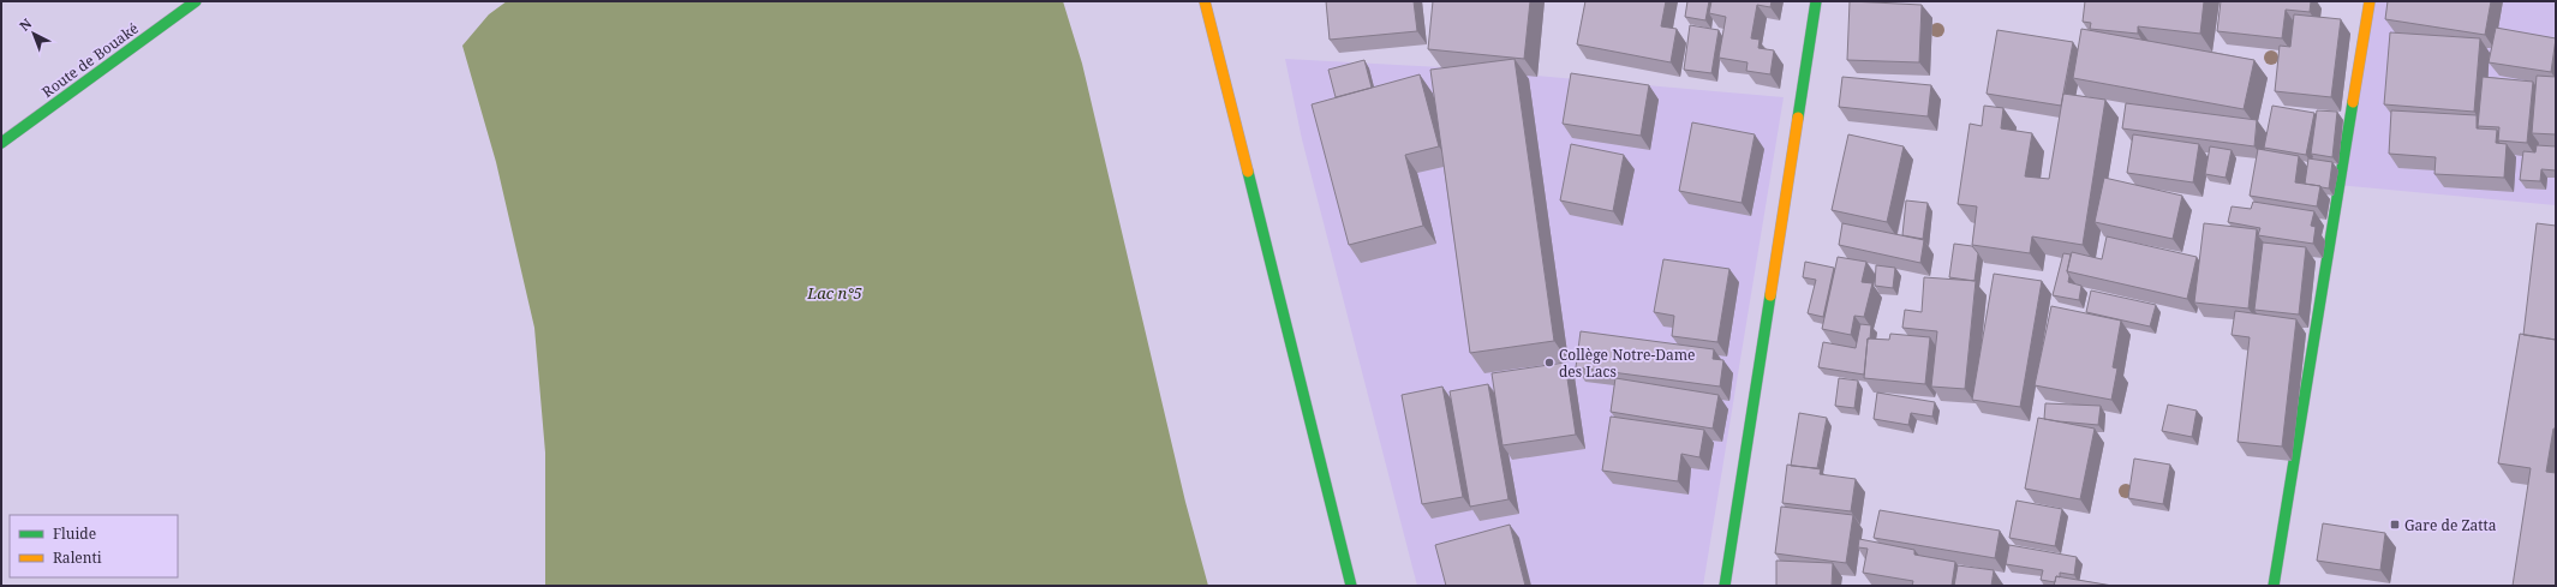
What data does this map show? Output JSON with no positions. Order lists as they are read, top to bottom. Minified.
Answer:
{"streets":{"main road":["Route de Bouaké"]},"water":["Lac n°5"],"places":{"other":["Collège Notre-Dame des Lacs"],"transit":["Gare de Zatta"]},"legend":["Fluide","Ralenti"],"north":"top left"}
